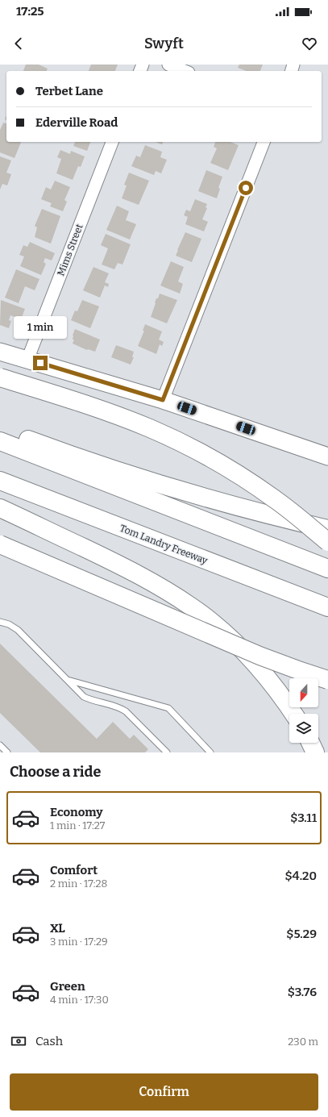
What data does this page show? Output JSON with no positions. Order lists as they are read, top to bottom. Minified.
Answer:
{"streets":{"highway":["Tom Landry Freeway"],"street":["Mims Street"]},"north":"bottom","page":{"status":"17:25","header":"Swyft","banner":["Terbet Lane","Ederville Road"],"bubble":"1 min","heading":"Choose a ride","list":[{"name":"Economy","note":"1 min · 17:27","value":"$3.11"},{"name":"Comfort","note":"2 min · 17:28","value":"$4.20"},{"name":"XL","note":"3 min · 17:29","value":"$5.29"},{"name":"Green","note":"4 min · 17:30","value":"$3.76"}],"pay":["Cash","230 m"],"buttons":"Confirm"}}
